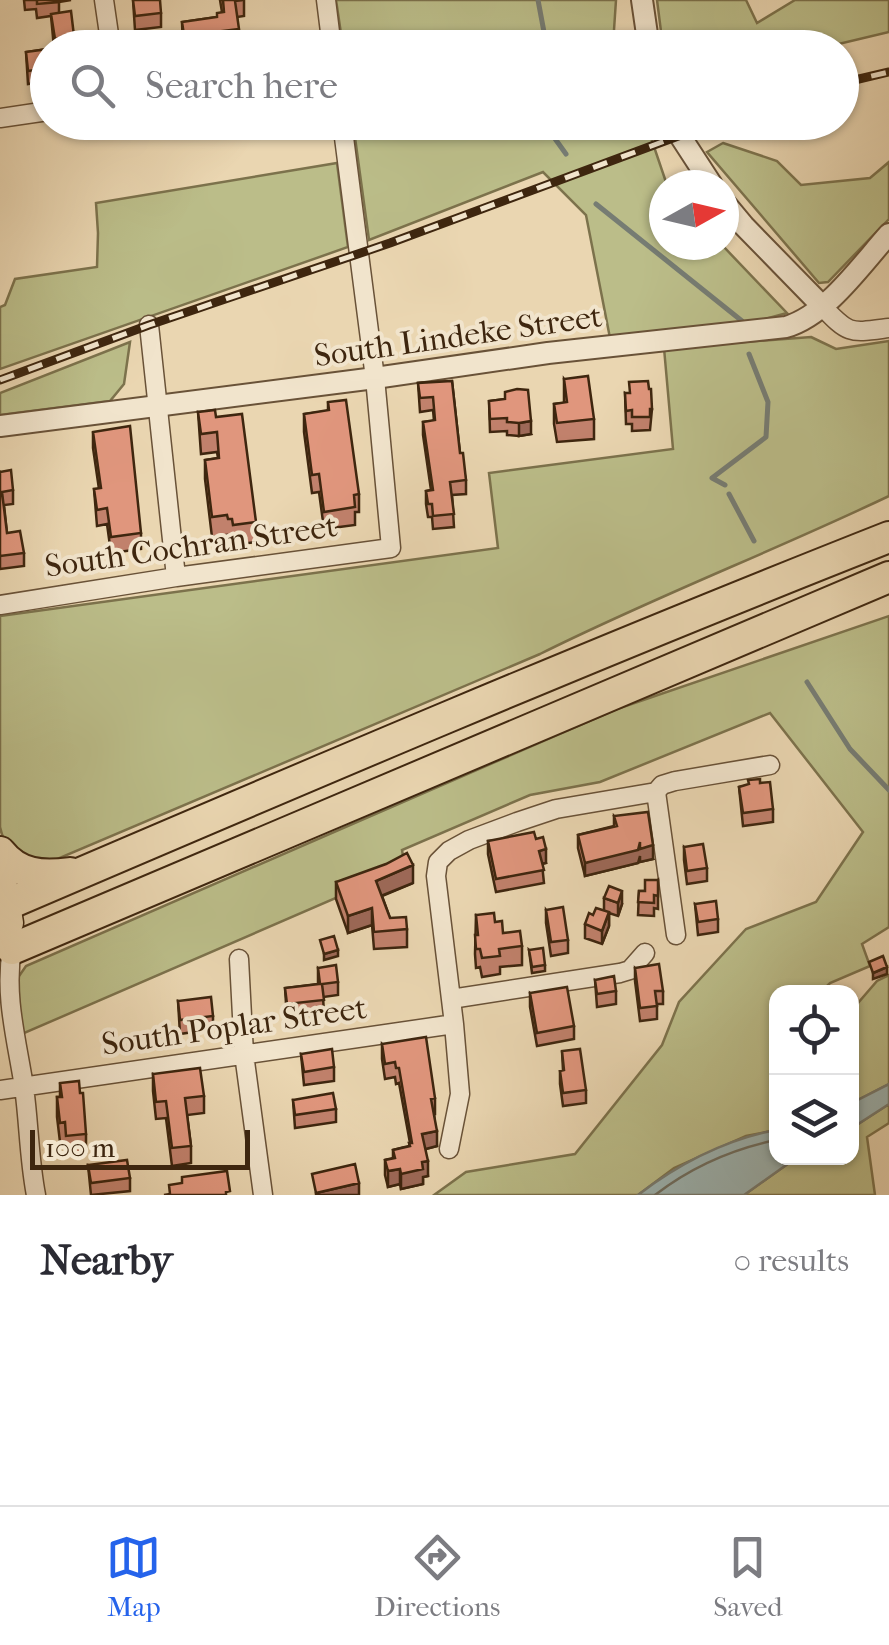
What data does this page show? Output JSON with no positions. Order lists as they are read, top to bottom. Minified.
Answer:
{"streets":{"street":["South Lindeke Street","South Cochran Street","South Poplar Street"]},"crossings":[["South Lindeke Street","South Cochran Street"]],"scale_bar":"100 m","north":"right","page":{"search":"Search here","scale":"100 m","heading":["Nearby","0 results"],"nav":["Map","Directions","Saved"]}}
